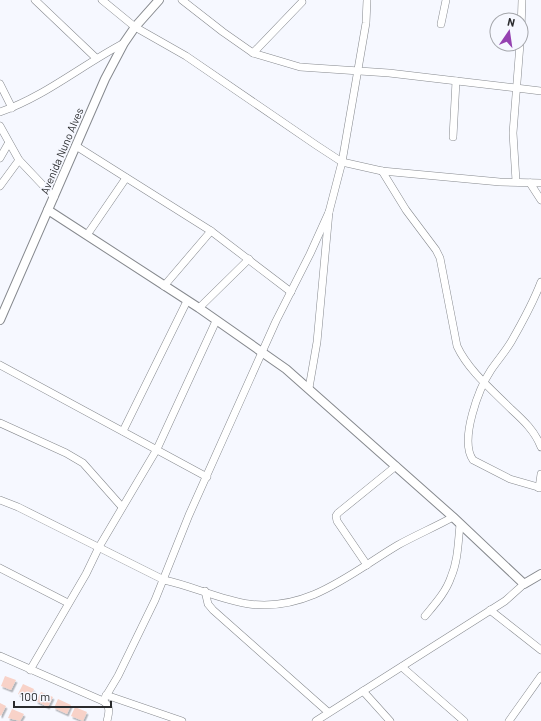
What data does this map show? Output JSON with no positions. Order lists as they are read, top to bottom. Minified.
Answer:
{"streets":{"street":["Avenida Nuno Alves"]},"scale_bar":"100 m","north":"top"}
